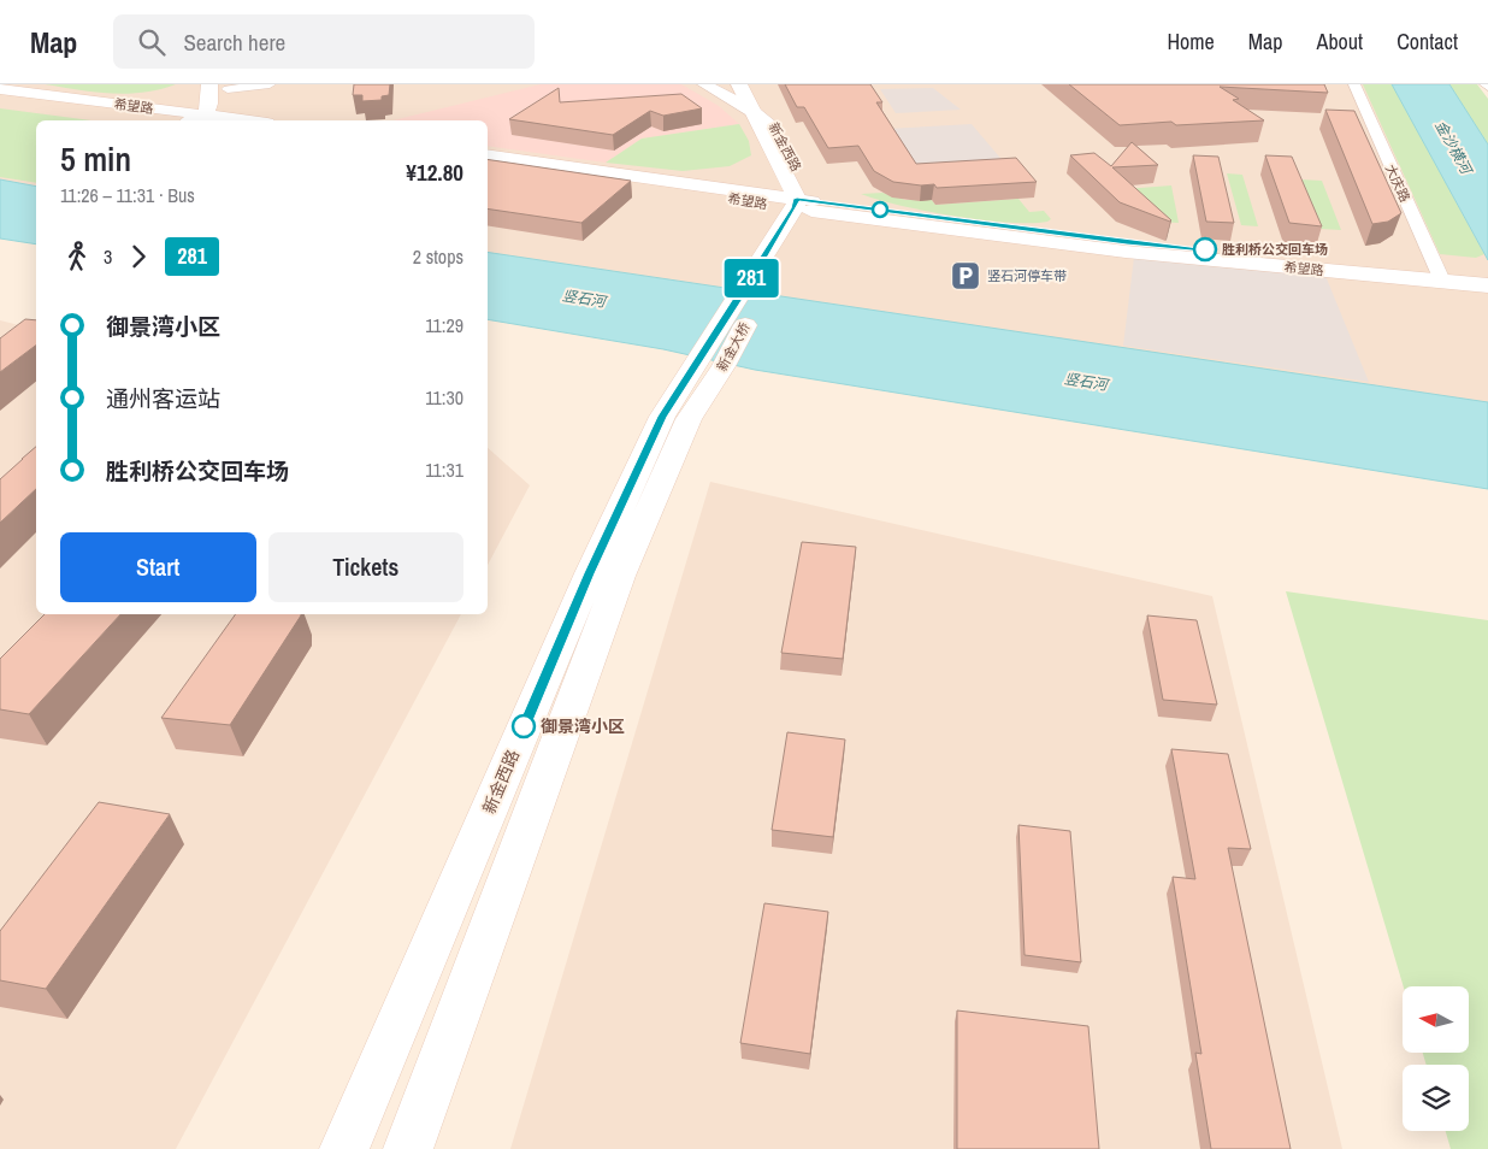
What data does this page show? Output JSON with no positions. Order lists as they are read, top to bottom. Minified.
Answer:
{"streets":{"main road":["希望路","新金西路","新金大桥"],"street":["大庆路"]},"crossings":[["希望路","新金西路"],["希望路","大庆路"],["希望路","新金大桥"],["新金西路","新金大桥"]],"water":["金沙横河","竖石河"],"places":{"other":["胜利桥公交回车场","御景湾小区"],"parking":["竖石河停车带"]},"lines":["bus line 281"],"north":"left","page":{"header":"Map","search":"Search here","nav":["Home","Map","About","Contact"],"on_map":"281","heading":["5 min","11:26 – 11:31 · Bus","¥12.80"],"legs":["3","281","2 stops"],"list":[{"name":"御景湾小区","value":"11:29"},{"name":"通州客运站","value":"11:30"},{"name":"胜利桥公交回车场","value":"11:31"}],"buttons":["Start","Tickets"]}}
